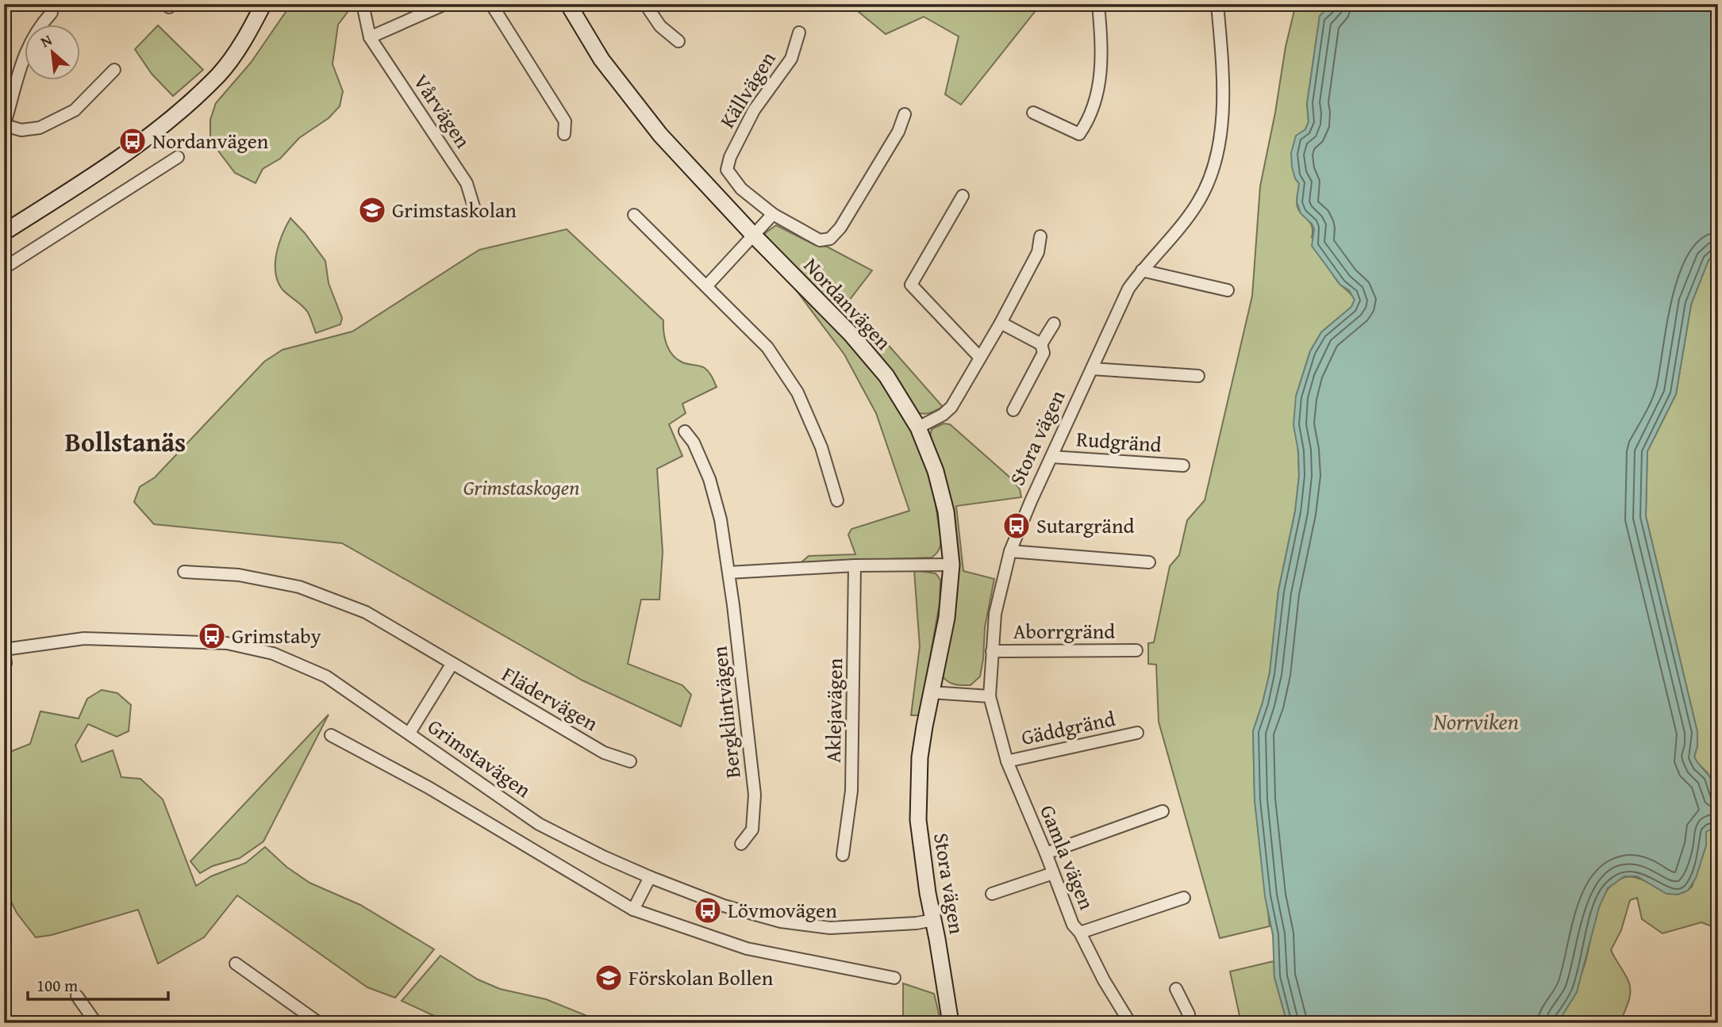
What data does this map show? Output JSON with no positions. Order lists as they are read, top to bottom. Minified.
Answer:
{"streets":{"street":["Källvägen","Vårvägen","Nordanvägen","Stora vägen","Rudgränd","Aborrgränd","Flädervägen","Aklejavägen","Bergklintvägen","Gäddgränd","Grimstavägen","Gamla vägen"]},"crossings":[["Nordanvägen","Stora vägen"],["Stora vägen","Rudgränd"],["Stora vägen","Aborrgränd"],["Stora vägen","Grimstavägen"],["Stora vägen","Gamla vägen"],["Gäddgränd","Gamla vägen"]],"districts":["Bollstanäs"],"water":["Norrviken"],"parks":["Grimstaskogen"],"places":{"bus stop":["Nordanvägen","Sutargränd","Grimstaby","Lövmovägen"],"school or university":["Grimstaskolan","Förskolan Bollen"]},"scale_bar":"100 m","north":"top left"}
